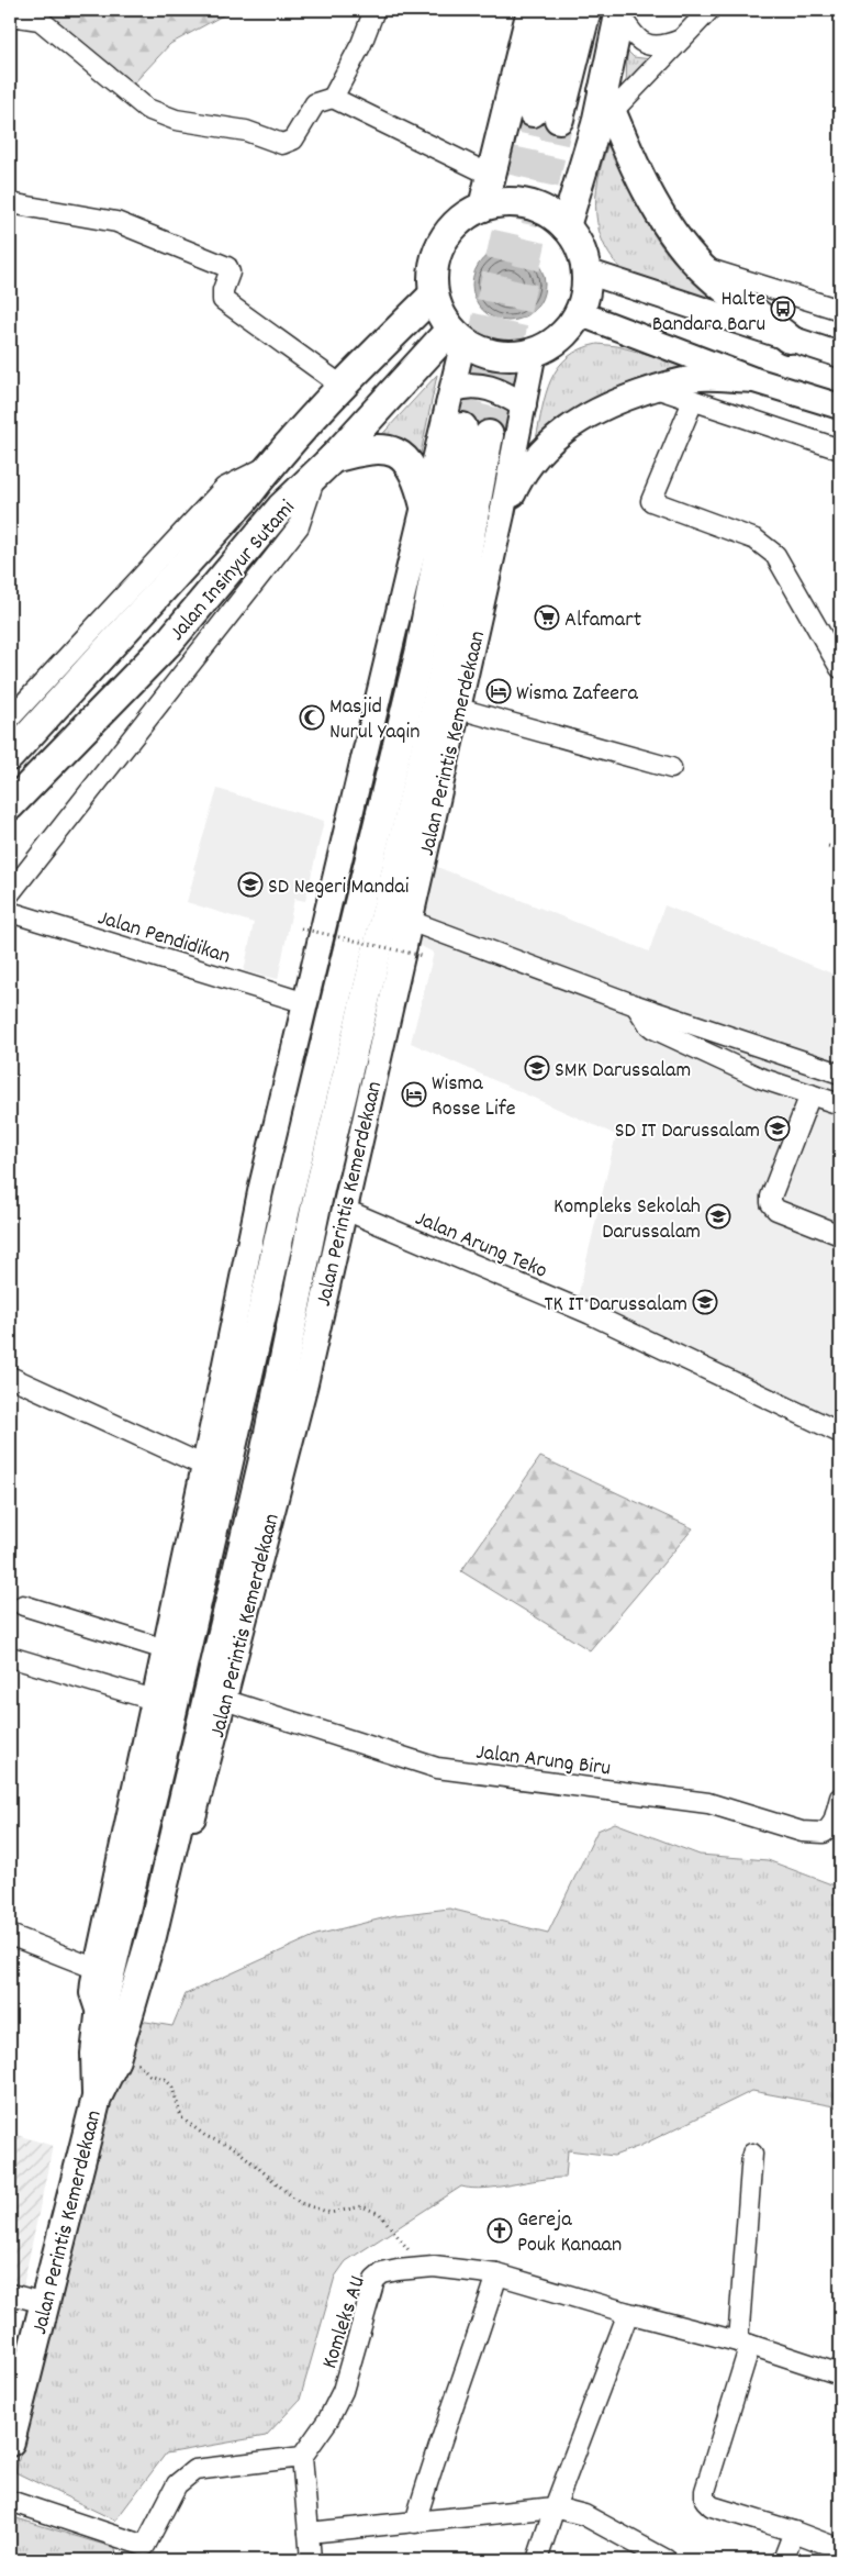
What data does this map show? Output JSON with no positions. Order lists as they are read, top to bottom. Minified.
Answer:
{"streets":{"highway":["Jalan Insinyur Sutami","Jalan Perintis Kemerdekaan"],"street":["Jalan Pendidikan","Jalan Arung Teko","Jalan Arung Biru","Komleks AU"]},"crossings":[["Jalan Insinyur Sutami","Jalan Perintis Kemerdekaan"],["Jalan Perintis Kemerdekaan","Jalan Pendidikan"],["Jalan Perintis Kemerdekaan","Jalan Arung Teko"],["Jalan Perintis Kemerdekaan","Jalan Arung Biru"]],"places":{"bus stop":["Halte Bandara Baru"],"supermarket":["Alfamart"],"hotel":["Wisma Zafeera","Wisma Rosse Life"],"mosque":["Masjid Nurul Yaqin"],"school or university":["SD Negeri Mandai","SMK Darussalam","SD IT Darussalam","Kompleks Sekolah Darussalam","TK IT Darussalam"],"church":["Gereja Pouk Kanaan"]}}
